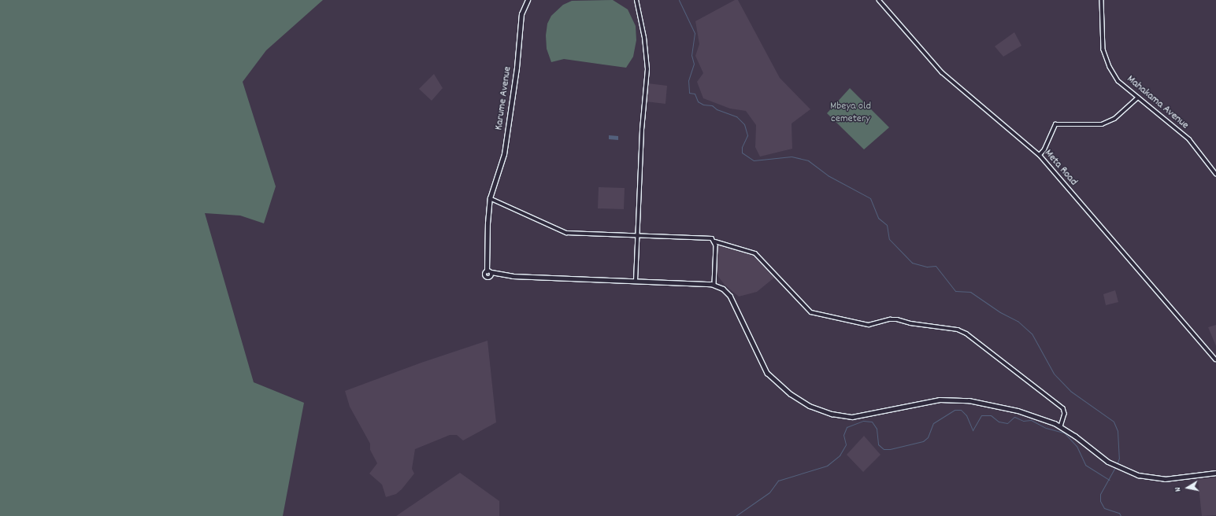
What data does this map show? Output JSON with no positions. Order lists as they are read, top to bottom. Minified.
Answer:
{"streets":{"main road":["Karume Avenue"],"street":["Mahakama Avenue","Meta Road"]},"parks":["Mbeya old cemetery"],"north":"left"}
